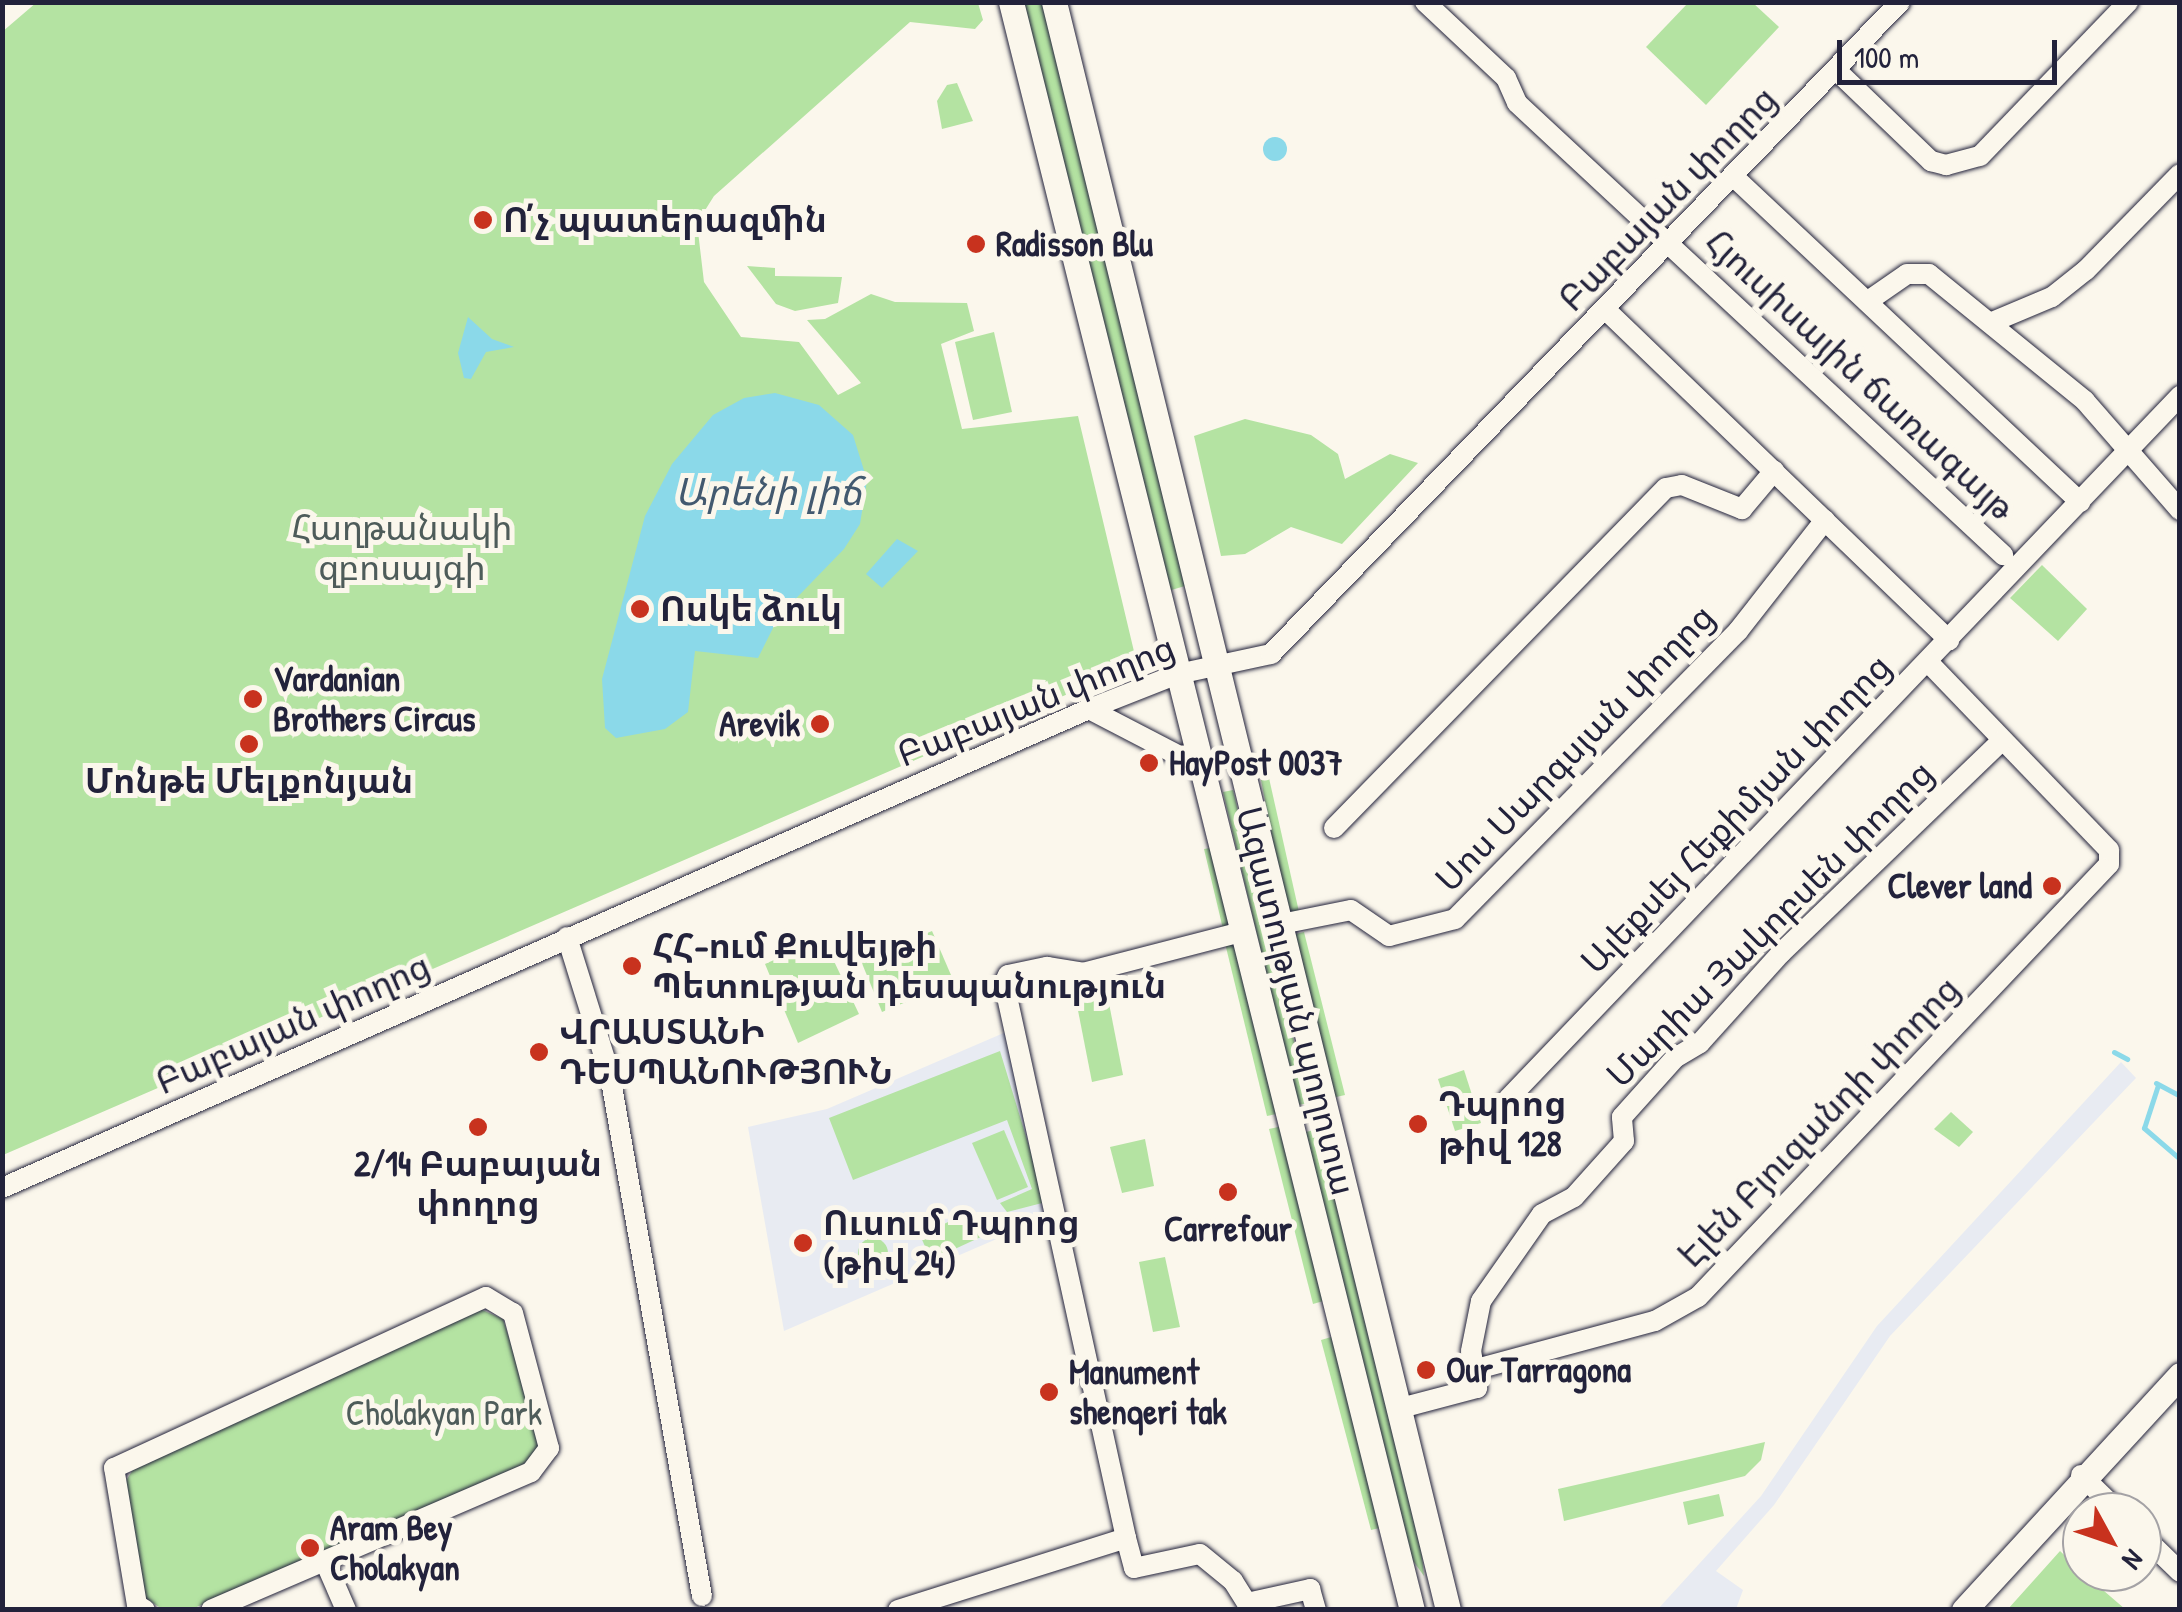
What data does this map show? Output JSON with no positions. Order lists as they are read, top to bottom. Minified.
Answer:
{"streets":{"main road":["Ազատության պողոտա"],"street":["Բաբայան փողոց","Հյուսիսային ճառագայթ","Սոս Սարգսյան փողոց","Ալեքսեյ Հեքիմյան փողոց","Մարիա Յակոբսեն փողոց","Էլեն Բյուզանդի փողոց"]},"crossings":[["Բաբայան փողոց","Հյուսիսային ճառագայթ"],["Բաբայան փողոց","Ազատության պողոտա"],["Հյուսիսային ճառագայթ","Ալեքսեյ Հեքիմյան փողոց"],["Սոս Սարգսյան փողոց","Ազատության պողոտա"],["Մարիա Յակոբսեն փողոց","Էլեն Բյուզանդի փողոց"]],"water":["Արենի լիճ"],"parks":["Հաղթանակի զբոսայգի","Cholakyan Park"],"places":["Ո՛չ պատերազմին","Radisson Blu","Ոսկե ձուկ","Vardanian Brothers Circus","Arevik","Մոնթե Մելքոնյան","HayPost 0037","Clever land","ՀՀ-ում Քուվեյթի Պետության դեսպանություն","ՎՐԱՍՏԱՆԻ ԴԵՍՊԱՆՈՒԹՅՈՒՆ","Դպրոց թիվ 128","2/14 Բաբայան փողոց","Carrefour","Ուսում Դպրոց (թիվ 24)","Our Tarragona","Manument shenqeri tak","Aram Bey Cholakyan"],"scale_bar":"100 m","north":"bottom right"}
